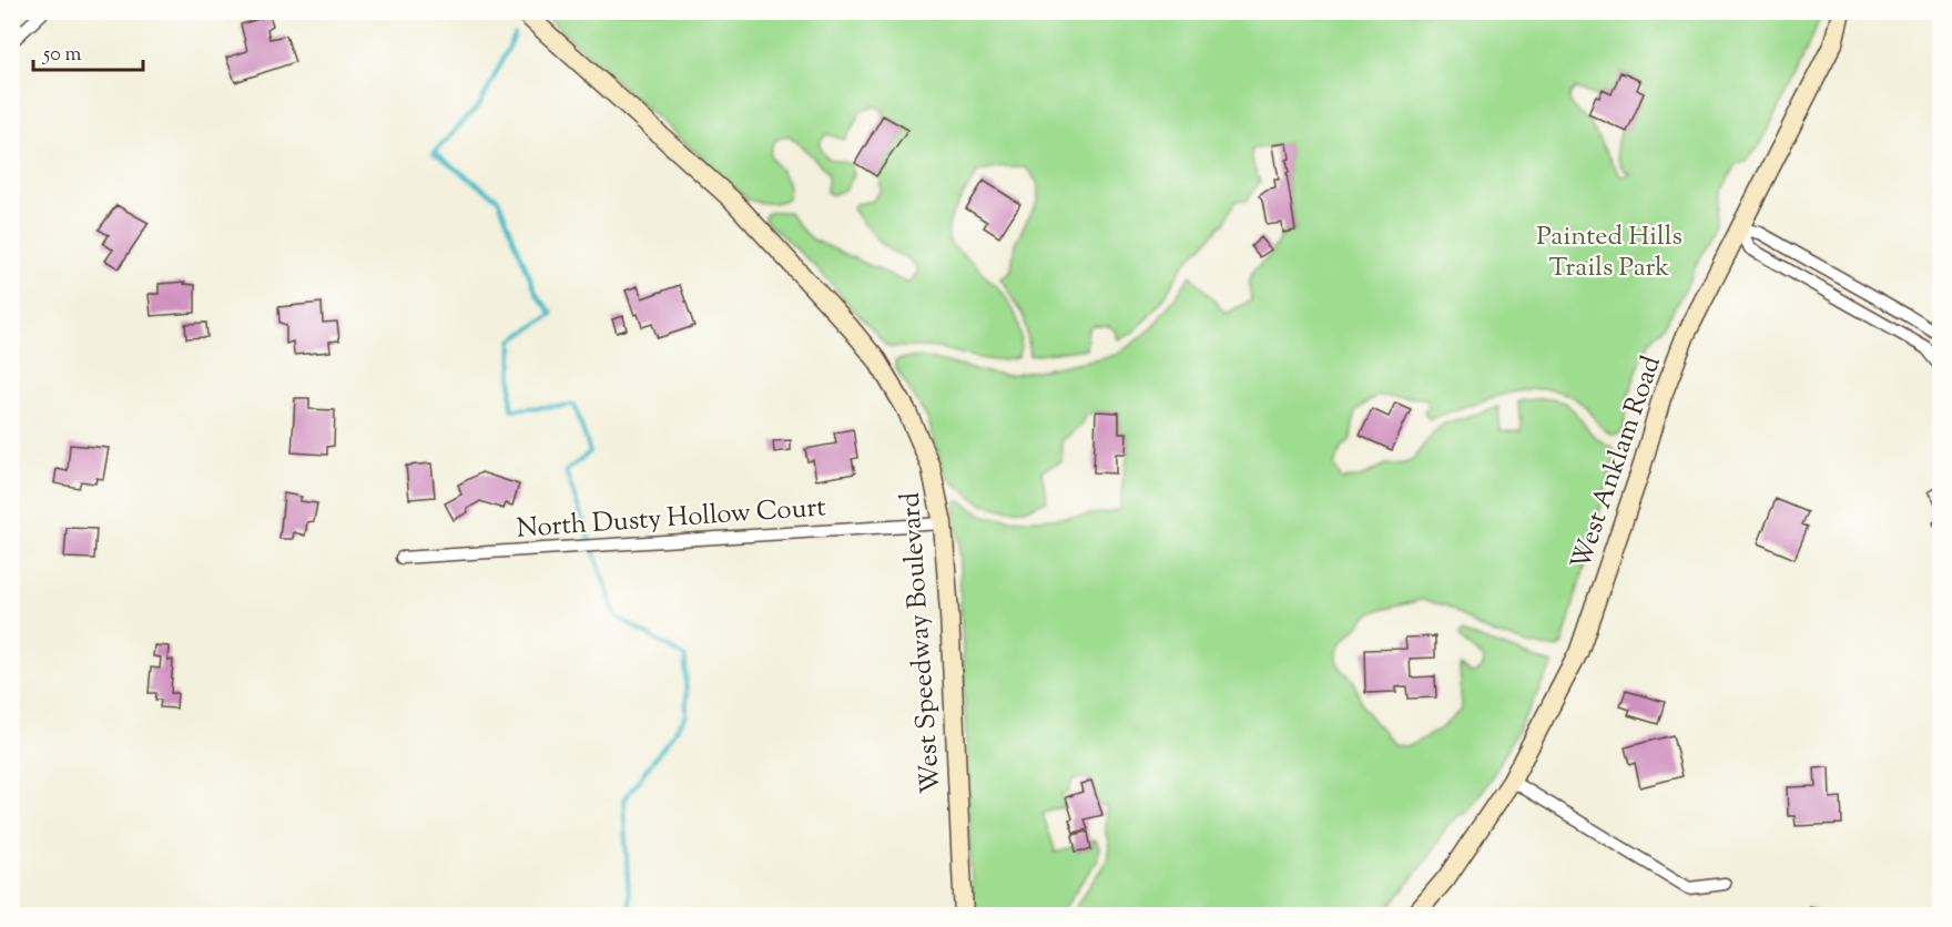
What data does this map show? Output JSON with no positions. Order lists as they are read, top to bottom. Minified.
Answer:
{"streets":{"main road":["West Anklam Road","West Speedway Boulevard"],"street":["North Dusty Hollow Court"]},"crossings":[["North Dusty Hollow Court","West Speedway Boulevard"]],"parks":["Painted Hills Trails Park"],"scale_bar":"50 m"}
